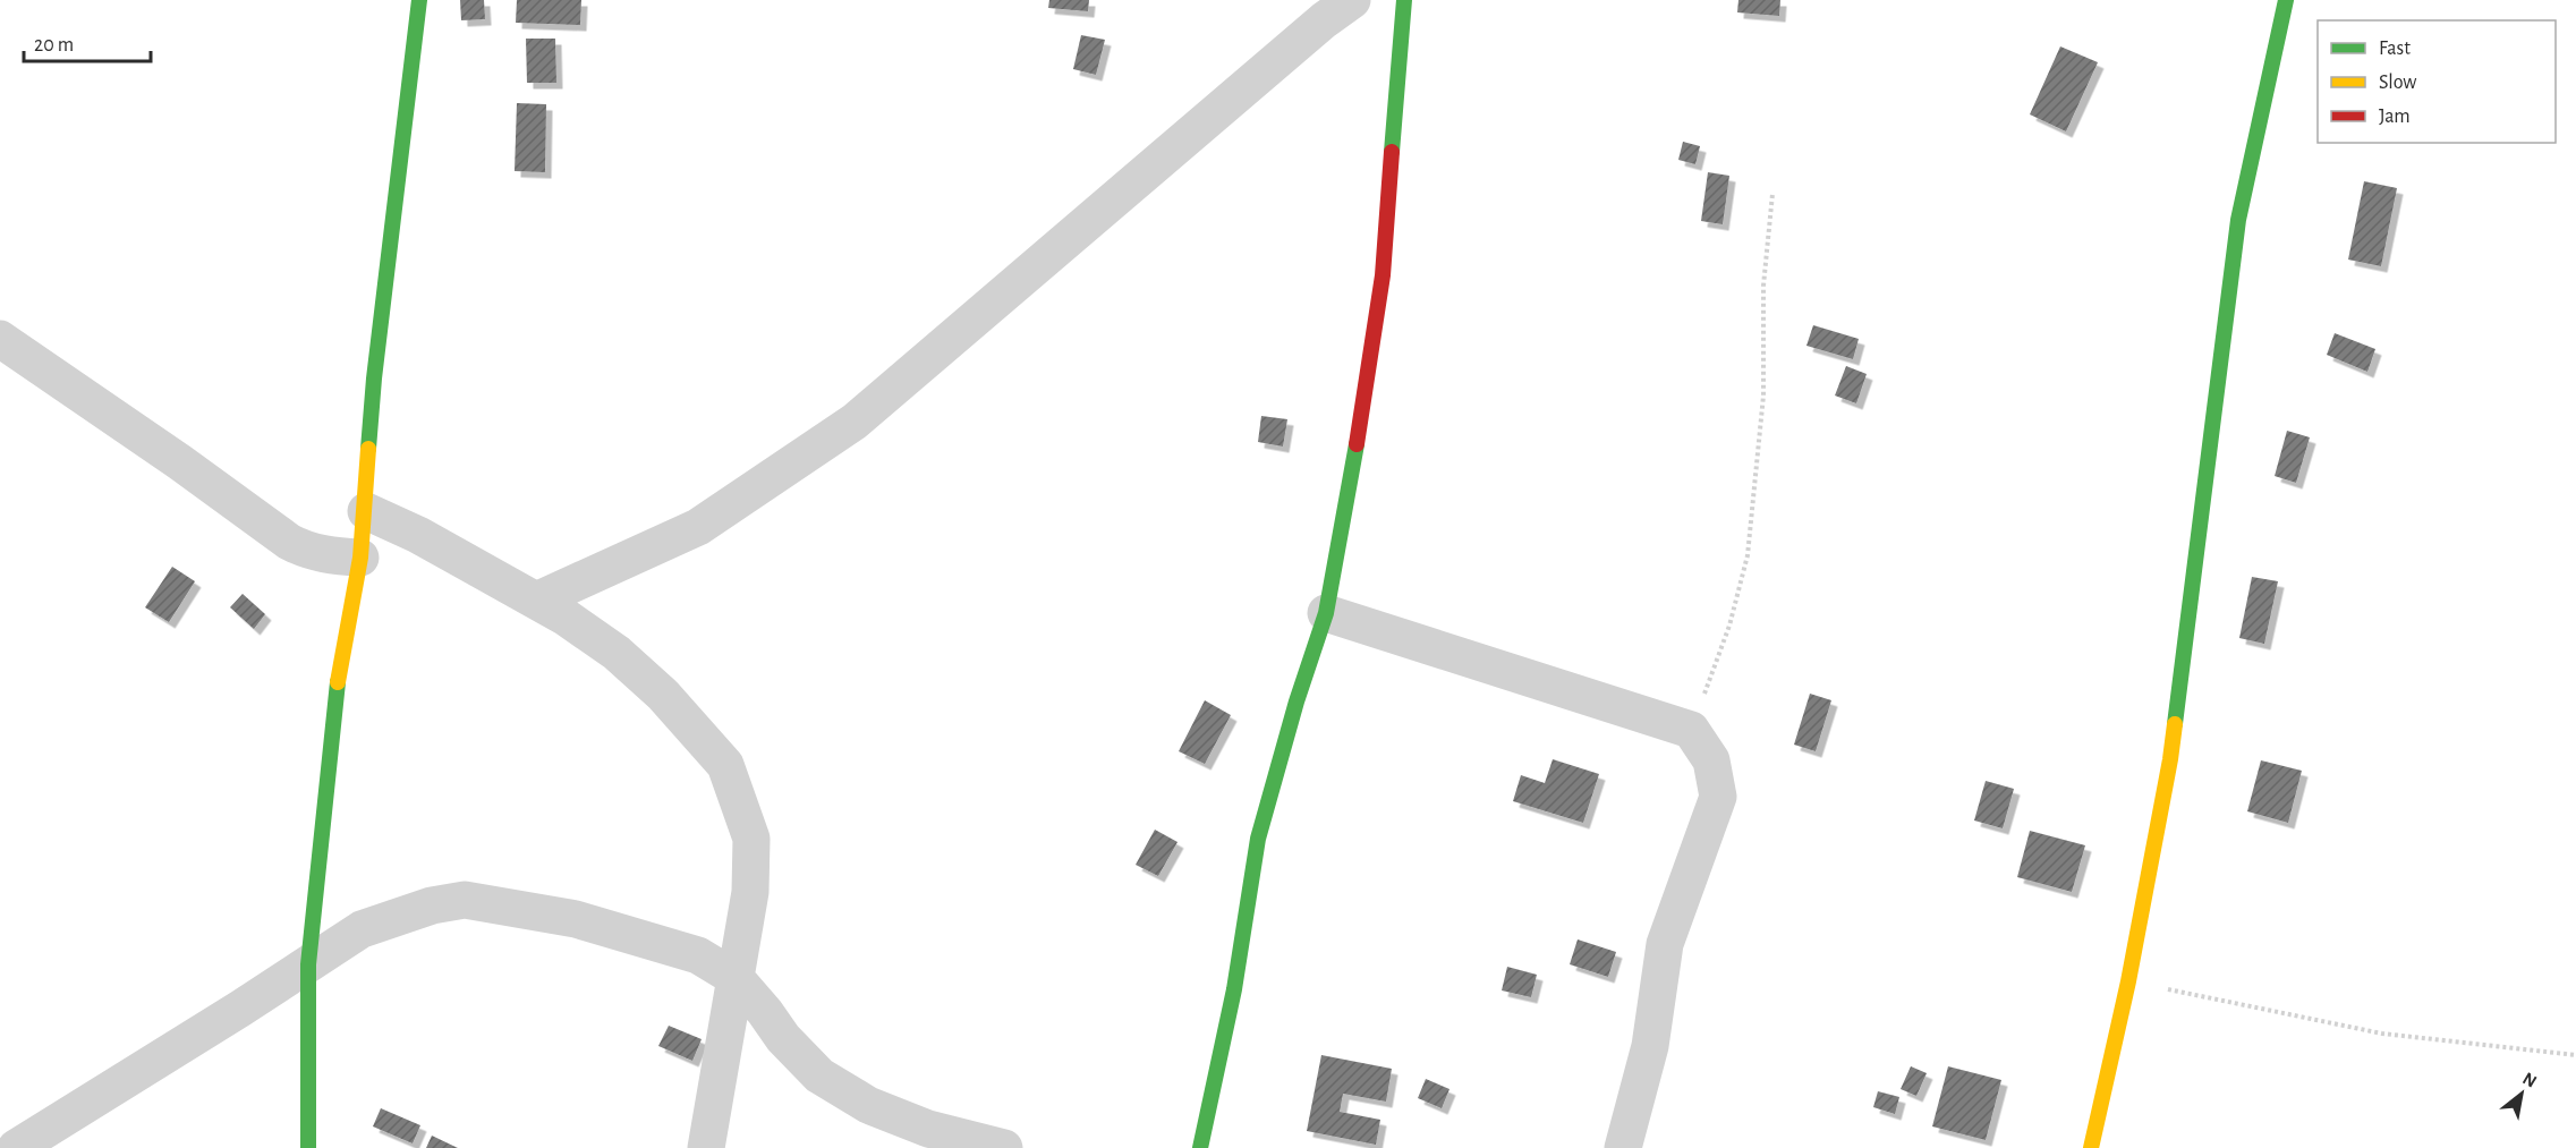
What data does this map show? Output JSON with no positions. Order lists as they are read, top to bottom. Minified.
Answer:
{"legend":["Fast","Slow","Jam"],"scale_bar":"20 m","north":"top right"}
